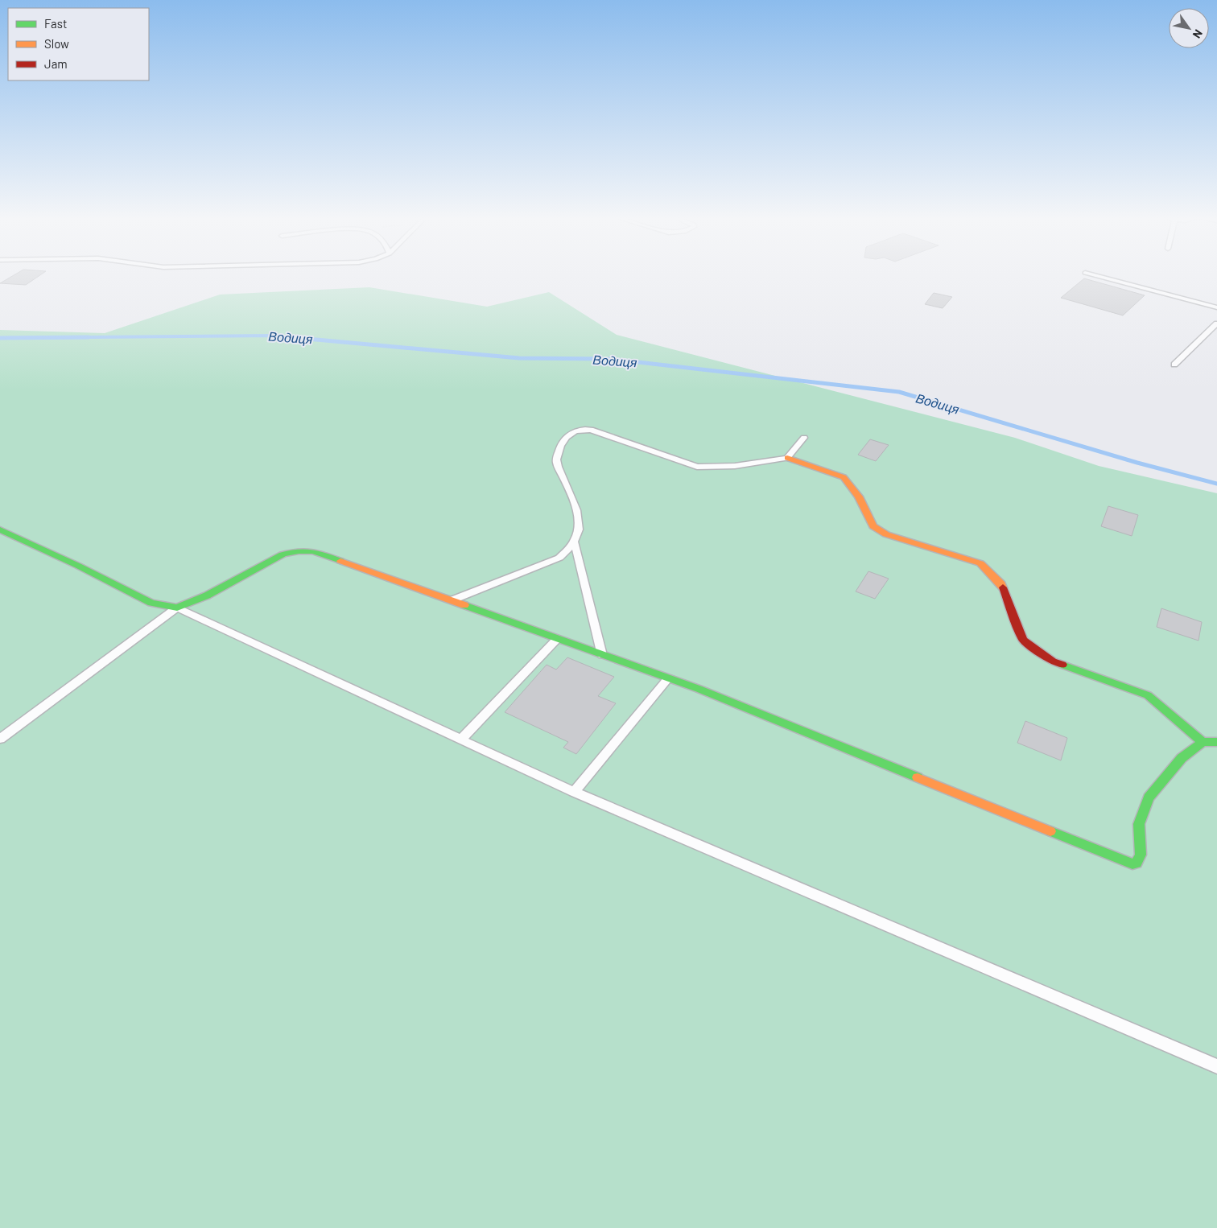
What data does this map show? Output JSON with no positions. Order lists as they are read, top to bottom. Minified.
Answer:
{"water":["Водиця"],"legend":["Fast","Slow","Jam"],"north":"bottom right"}
